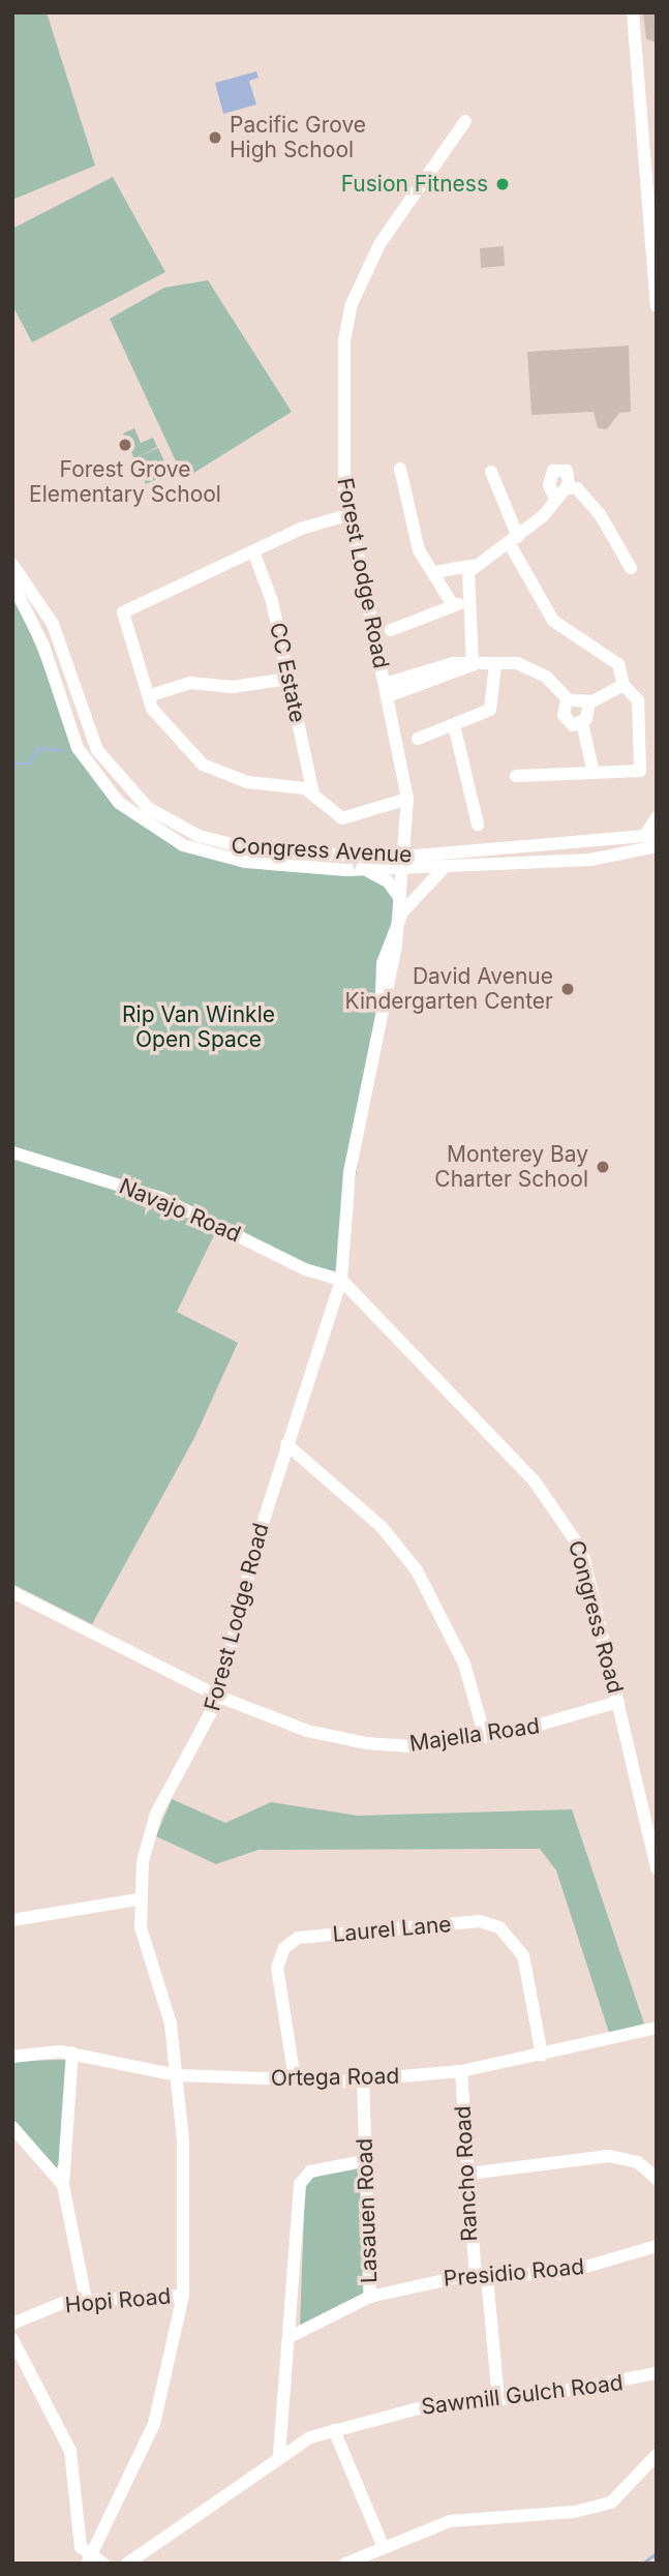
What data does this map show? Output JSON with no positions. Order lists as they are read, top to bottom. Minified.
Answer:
{"streets":{"street":["Forest Lodge Road","CC Estate","Congress Avenue","Navajo Road","Congress Road","Majella Road","Laurel Lane","Ortega Road","Rancho Road","Lasauen Road","Presidio Road","Hopi Road","Sawmill Gulch Road"]},"crossings":[["Forest Lodge Road","Congress Avenue"],["Forest Lodge Road","Navajo Road"],["Forest Lodge Road","Congress Road"],["Forest Lodge Road","Majella Road"],["Forest Lodge Road","Ortega Road"],["Forest Lodge Road","Hopi Road"],["Navajo Road","Congress Road"],["Congress Road","Majella Road"],["Laurel Lane","Ortega Road"],["Ortega Road","Rancho Road"],["Ortega Road","Lasauen Road"],["Rancho Road","Presidio Road"],["Rancho Road","Sawmill Gulch Road"],["Lasauen Road","Presidio Road"]],"parks":["Rip Van Winkle Open Space"],"places":["Pacific Grove High School","Fusion Fitness","Forest Grove Elementary School","David Avenue Kindergarten Center","Monterey Bay Charter School"]}
